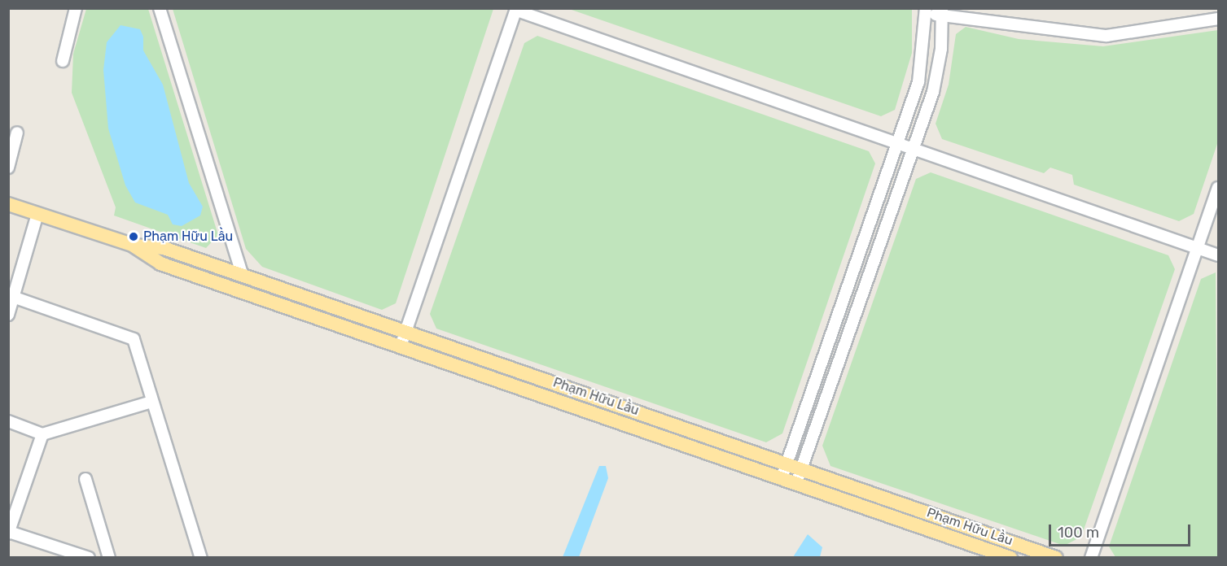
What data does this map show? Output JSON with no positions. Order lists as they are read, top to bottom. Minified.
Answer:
{"streets":{"main road":["Phạm Hữu Lầu"]},"places":["Phạm Hữu Lầu"],"scale_bar":"100 m"}
